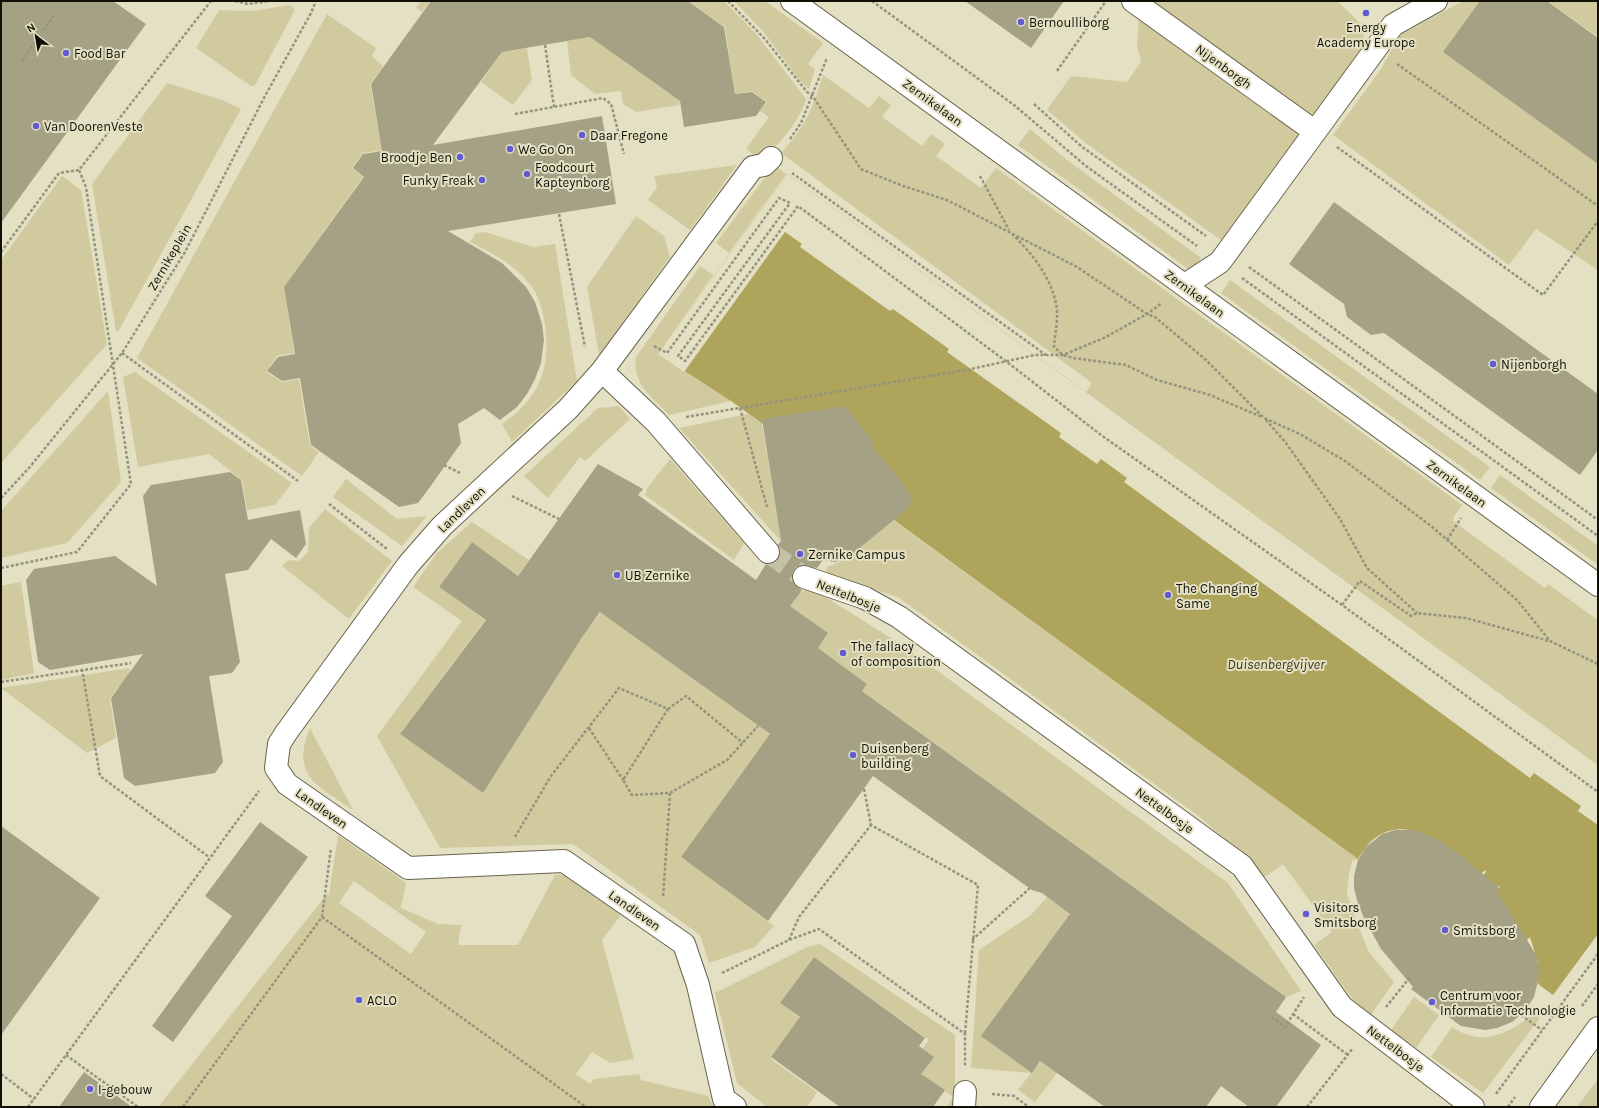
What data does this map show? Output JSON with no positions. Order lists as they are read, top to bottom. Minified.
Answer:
{"streets":{"street":["Nijenborgh","Zernikelaan","Landleven","Nettelbosje"],"path":["Zernikeplein"]},"water":["Duisenbergvijver"],"places":["Energy Academy Europe","Bernoulliborg","Food Bar","Van DoorenVeste","Daar Fregone","We Go On","Broodje Ben","Foodcourt Kapteynborg","Funky Freak","Nijenborgh","Zernike Campus","UB Zernike","The Changing Same","The fallacy of composition","Duisenberg building","Visitors Smitsborg","Smitsborg","ACLO","Centrum voor Informatie Technologie","I-gebouw"],"north":"top left"}
